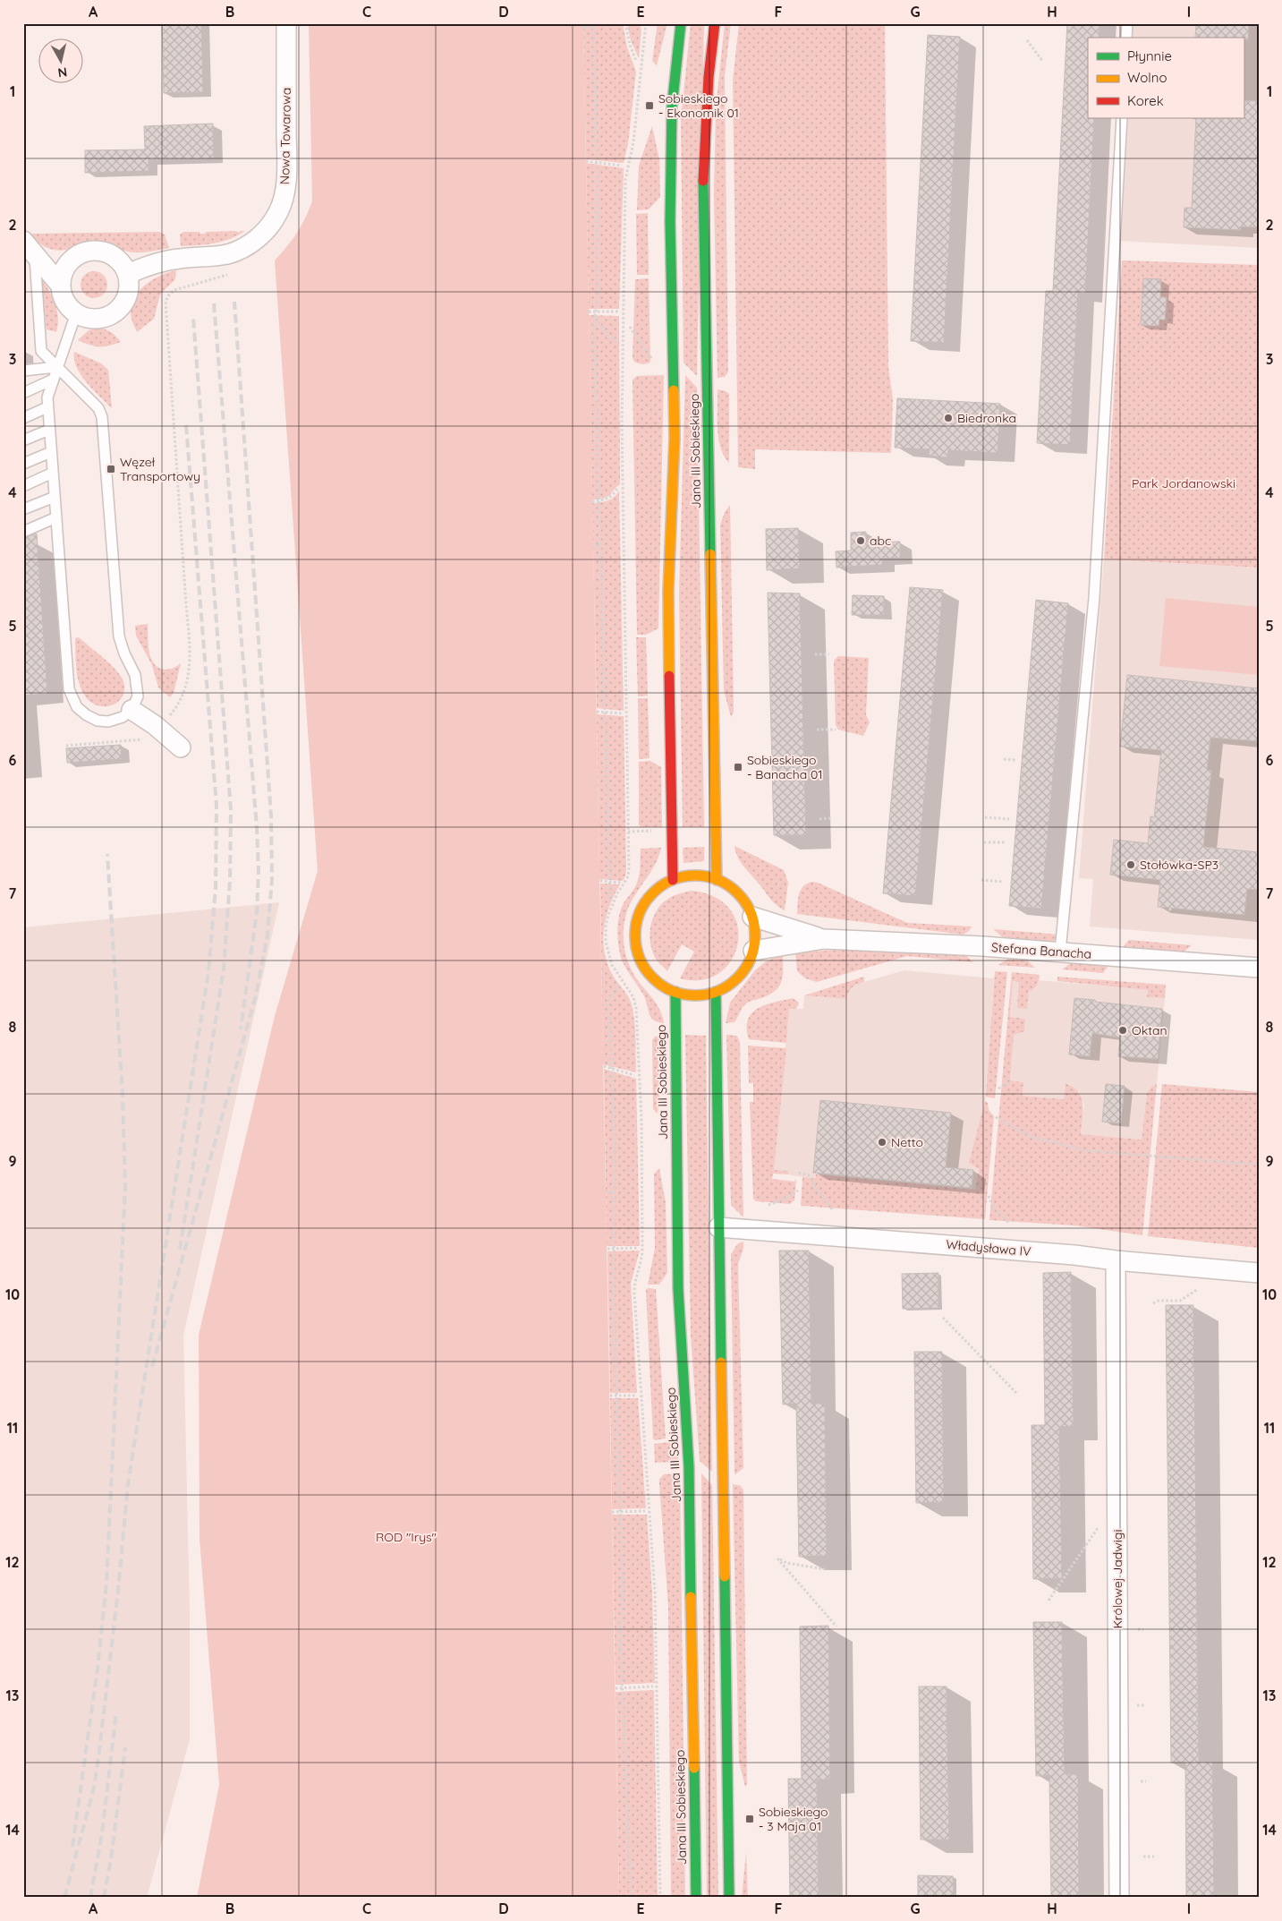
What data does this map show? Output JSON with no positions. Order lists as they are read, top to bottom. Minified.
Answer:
{"streets":{"street":["Nowa Towarowa","Jana III Sobieskiego","Stefana Banacha","Władysława IV","Królowej Jadwigi"]},"crossings":[["Jana III Sobieskiego","Stefana Banacha"],["Władysława IV","Królowej Jadwigi"]],"parks":["Park Jordanowski","ROD \"Irys\""],"places":{"transit":["Sobieskiego - Ekonomik 01","Węzeł Transportowy","Sobieskiego - Banacha 01","Sobieskiego - 3 Maja 01"],"other":["Biedronka","abc","Stołówka-SP3","Oktan","Netto"]},"legend":["Płynnie","Wolno","Korek"],"north":"bottom","grid":{"columns":["A","B","C","D","E","F","G","H","I"],"rows":["1","2","3","4","5","6","7","8","9","10","11","12","13","14"]}}
